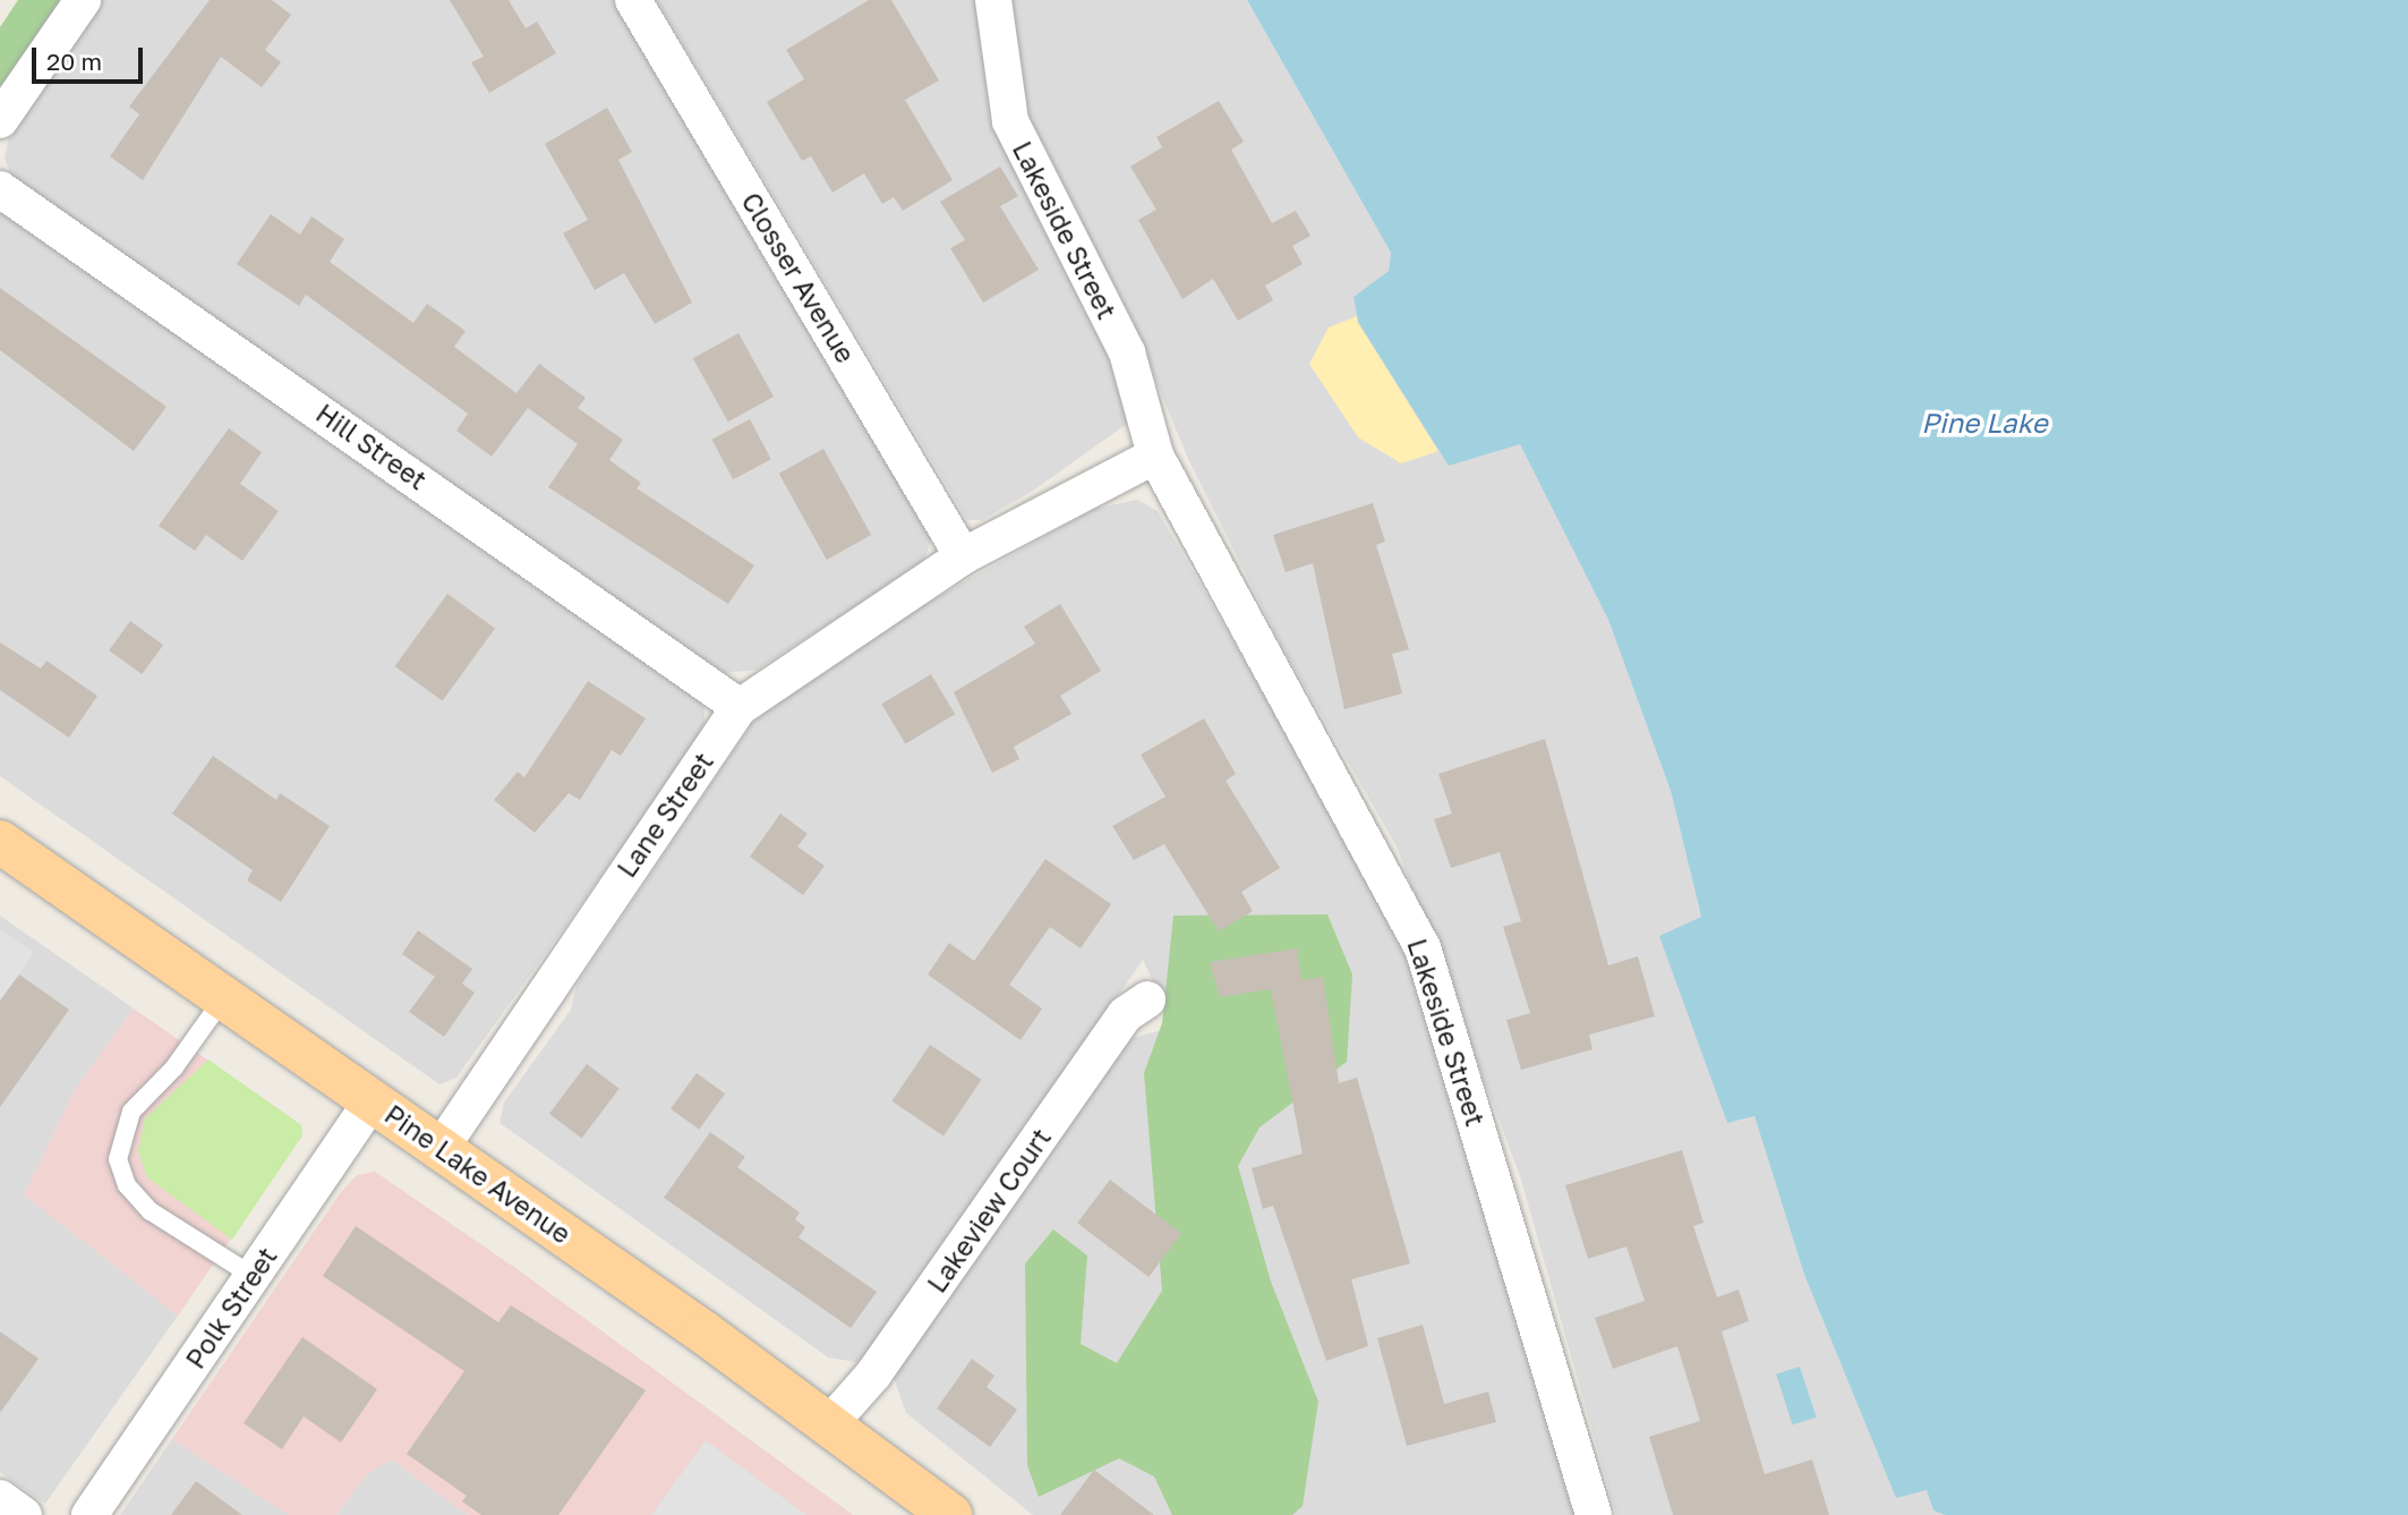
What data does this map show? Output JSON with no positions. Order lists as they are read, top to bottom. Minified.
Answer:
{"streets":{"main road":["Pine Lake Avenue"],"street":["Lakeside Street","Closser Avenue","Hill Street","Lane Street","Lakeview Court","Polk Street"]},"crossings":[["Closser Avenue","Lane Street"],["Hill Street","Lane Street"],["Lane Street","Pine Lake Avenue"],["Pine Lake Avenue","Lakeview Court"],["Pine Lake Avenue","Polk Street"]],"water":["Pine Lake"],"scale_bar":"20 m"}
